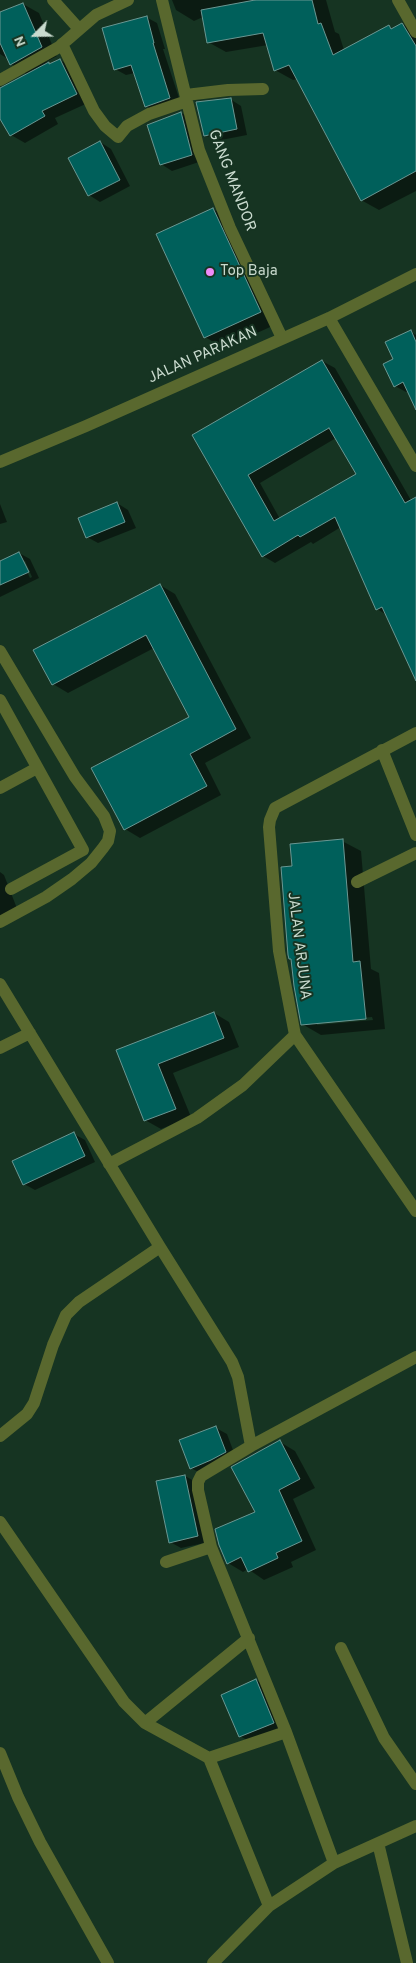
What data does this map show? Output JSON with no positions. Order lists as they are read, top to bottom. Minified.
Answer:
{"streets":{"street":["GANG MANDOR","JALAN PARAKAN","JALAN ARJUNA"]},"crossings":[["GANG MANDOR","JALAN PARAKAN"]],"places":["Top Baja"],"north":"bottom left"}
